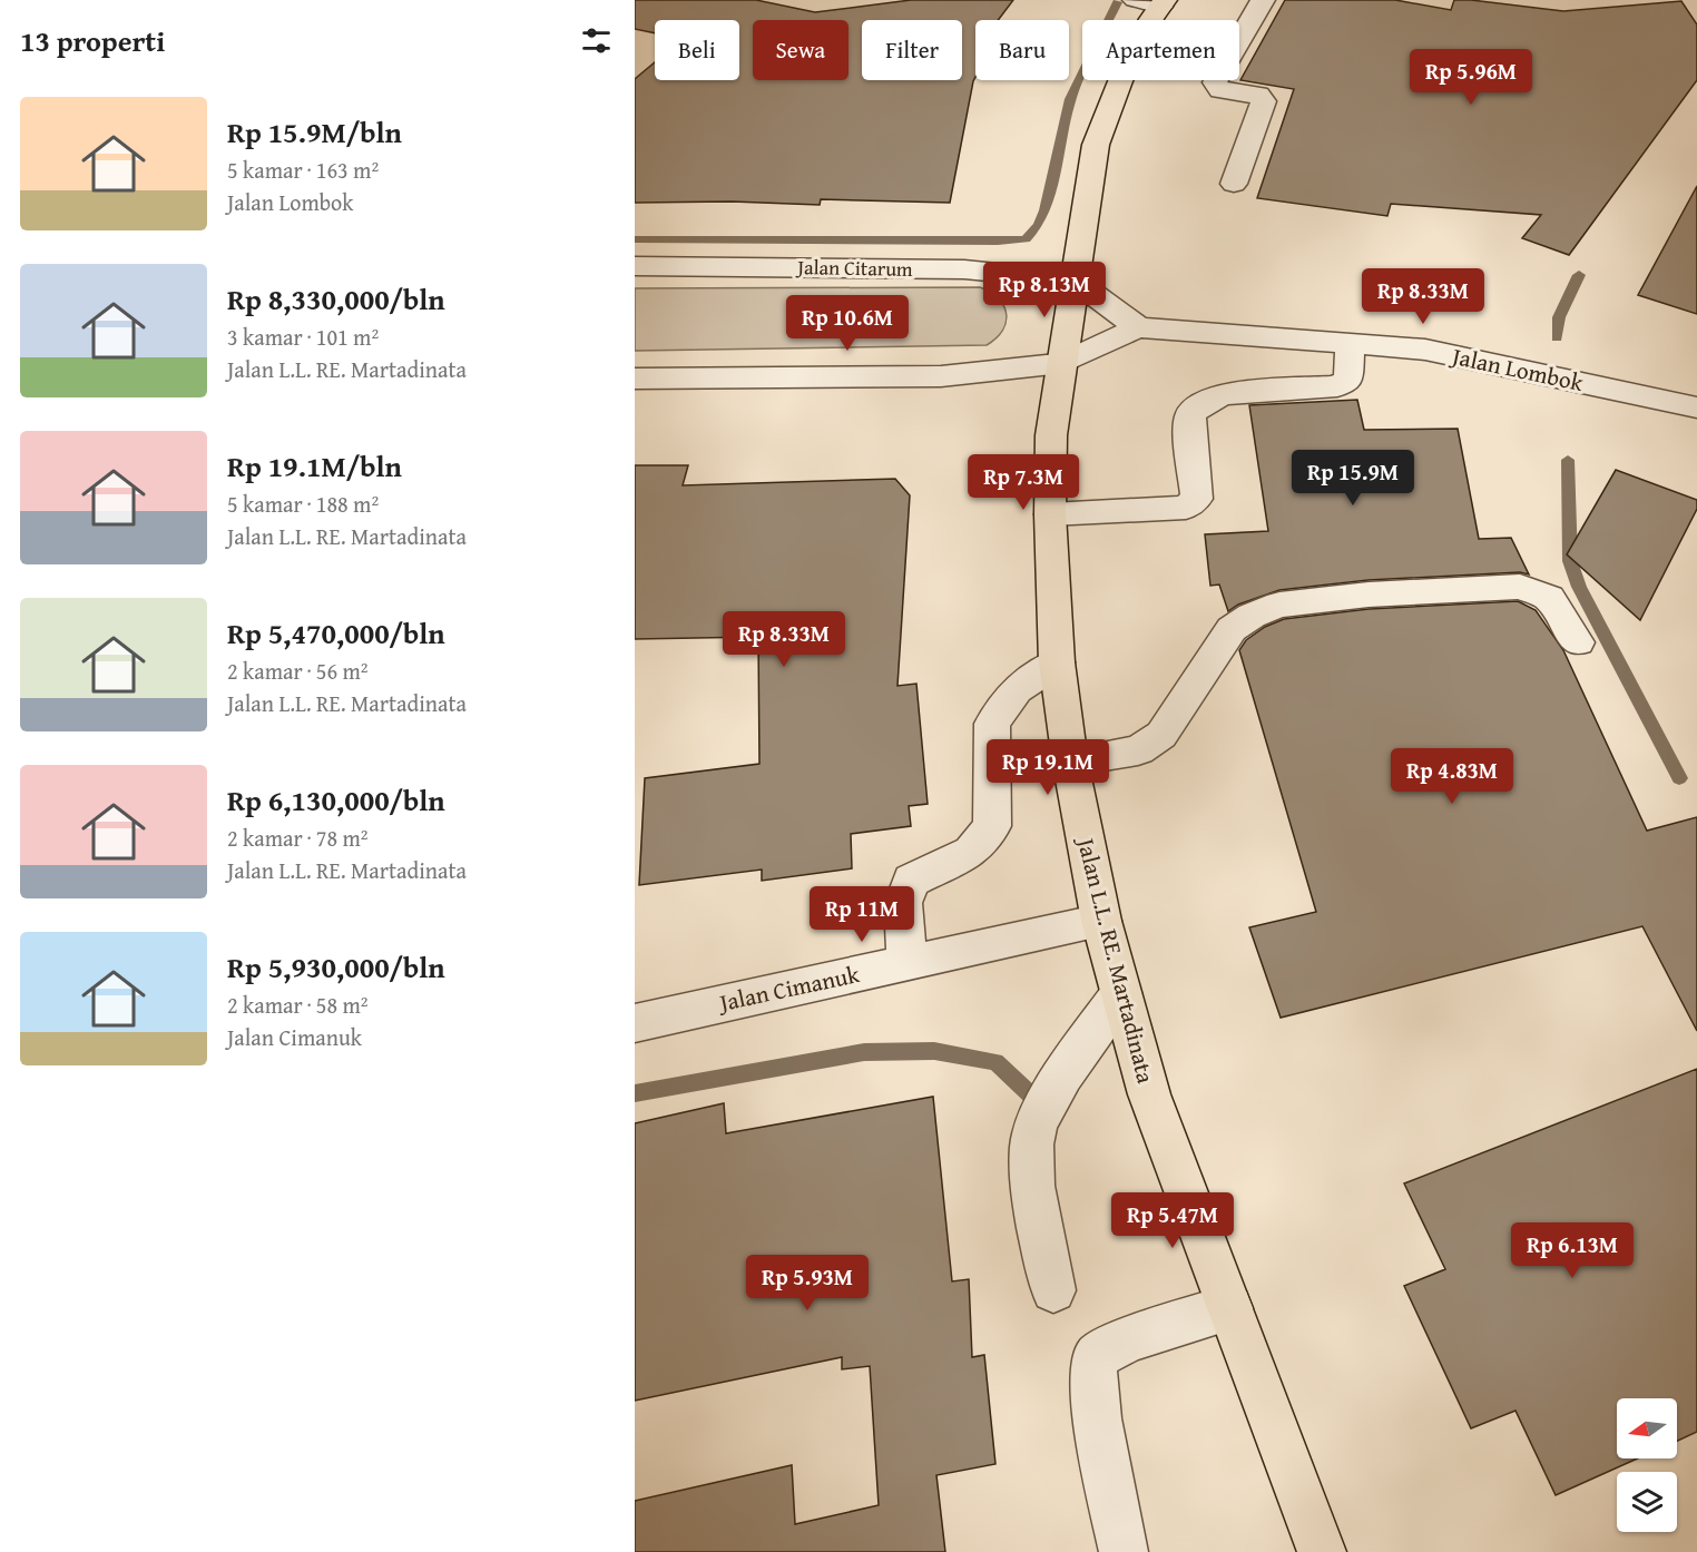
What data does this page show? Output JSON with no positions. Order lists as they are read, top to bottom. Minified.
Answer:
{"streets":{"main road":["Jalan L.L. RE. Martadinata"],"street":["Jalan Citarum","Jalan Lombok","Jalan Cimanuk"]},"crossings":[["Jalan Citarum","Jalan L.L. RE. Martadinata"],["Jalan Lombok","Jalan L.L. RE. Martadinata"],["Jalan L.L. RE. Martadinata","Jalan Cimanuk"]],"north":"left","page":{"heading":"13 properti","chip":["Beli","Sewa","Filter","Baru","Apartemen"],"price":["Rp 5.96M","Rp 8.13M","Rp 8.33M","Rp 10.6M","Rp 15.9M","Rp 7.3M","Rp 8.33M","Rp 19.1M","Rp 4.83M","Rp 11M","Rp 5.47M","Rp 6.13M","Rp 5.93M"],"list":[{"name":"Rp 15.9M/bln","note":"5 kamar · 163 m² · Jalan Lombok"},{"name":"Rp 8,330,000/bln","note":"3 kamar · 101 m² · Jalan L.L. RE. Martadinata"},{"name":"Rp 19.1M/bln","note":"5 kamar · 188 m² · Jalan L.L. RE. Martadinata"},{"name":"Rp 5,470,000/bln","note":"2 kamar · 56 m² · Jalan L.L. RE. Martadinata"},{"name":"Rp 6,130,000/bln","note":"2 kamar · 78 m² · Jalan L.L. RE. Martadinata"},{"name":"Rp 5,930,000/bln","note":"2 kamar · 58 m² · Jalan Cimanuk"}]}}
